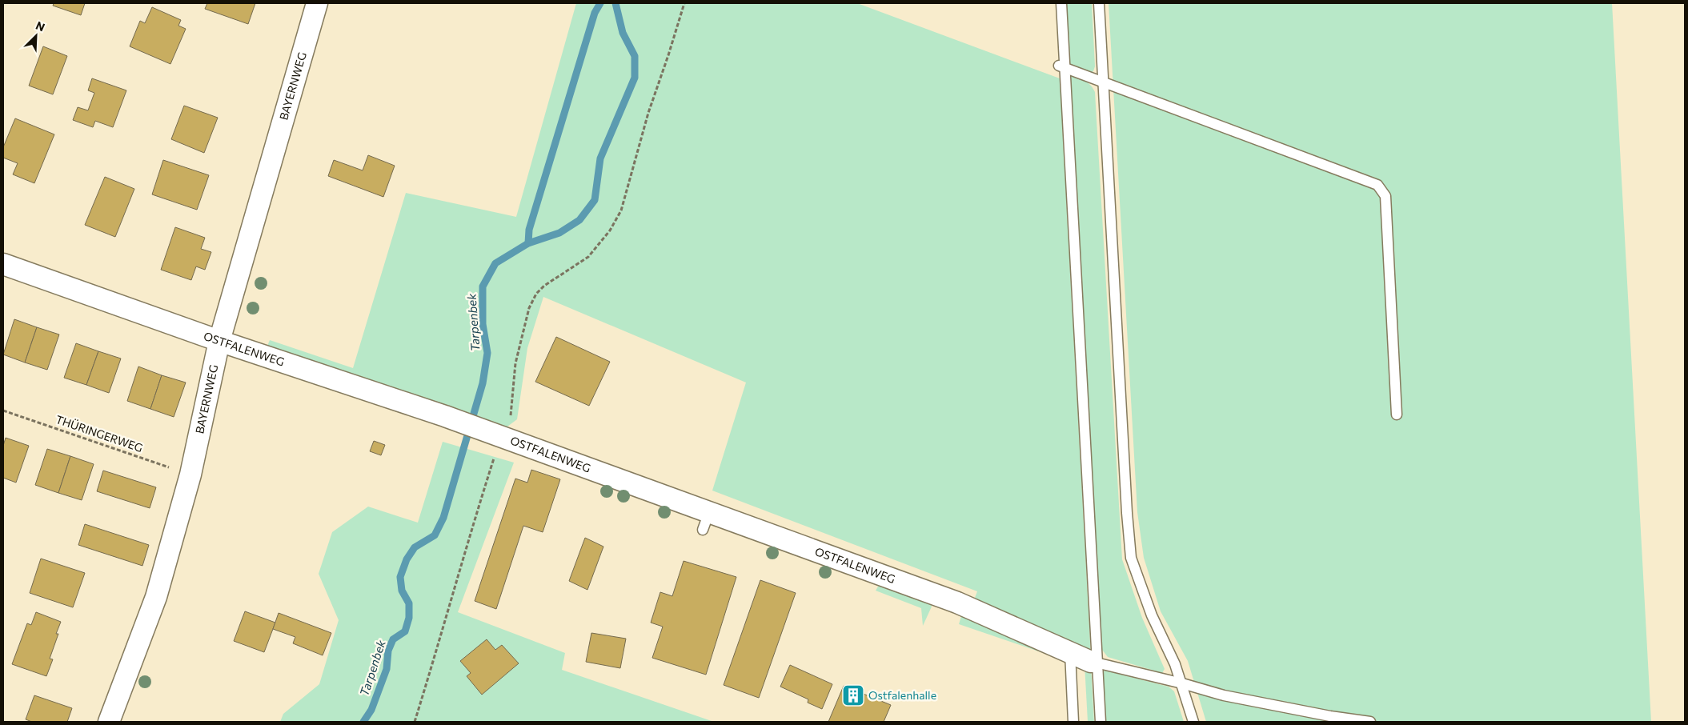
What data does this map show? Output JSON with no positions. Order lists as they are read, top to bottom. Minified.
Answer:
{"streets":{"street":["BAYERNWEG","OSTFALENWEG"],"path":["THÜRINGERWEG"]},"crossings":[["BAYERNWEG","OSTFALENWEG"],["BAYERNWEG","THÜRINGERWEG"]],"water":["Tarpenbek"],"places":{"building":["Ostfalenhalle"]},"north":"top right"}
